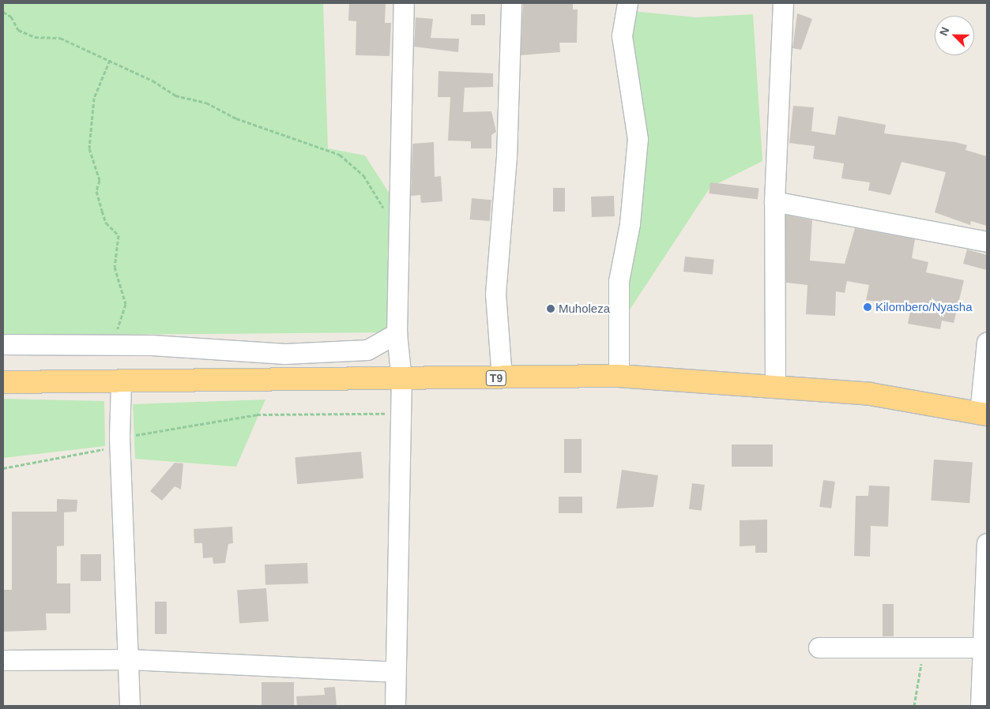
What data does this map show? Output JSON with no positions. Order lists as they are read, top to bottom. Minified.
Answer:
{"streets":{"highway":["T9"]},"places":["Kilombero/Nyasha","Muholeza"],"north":"top left"}
